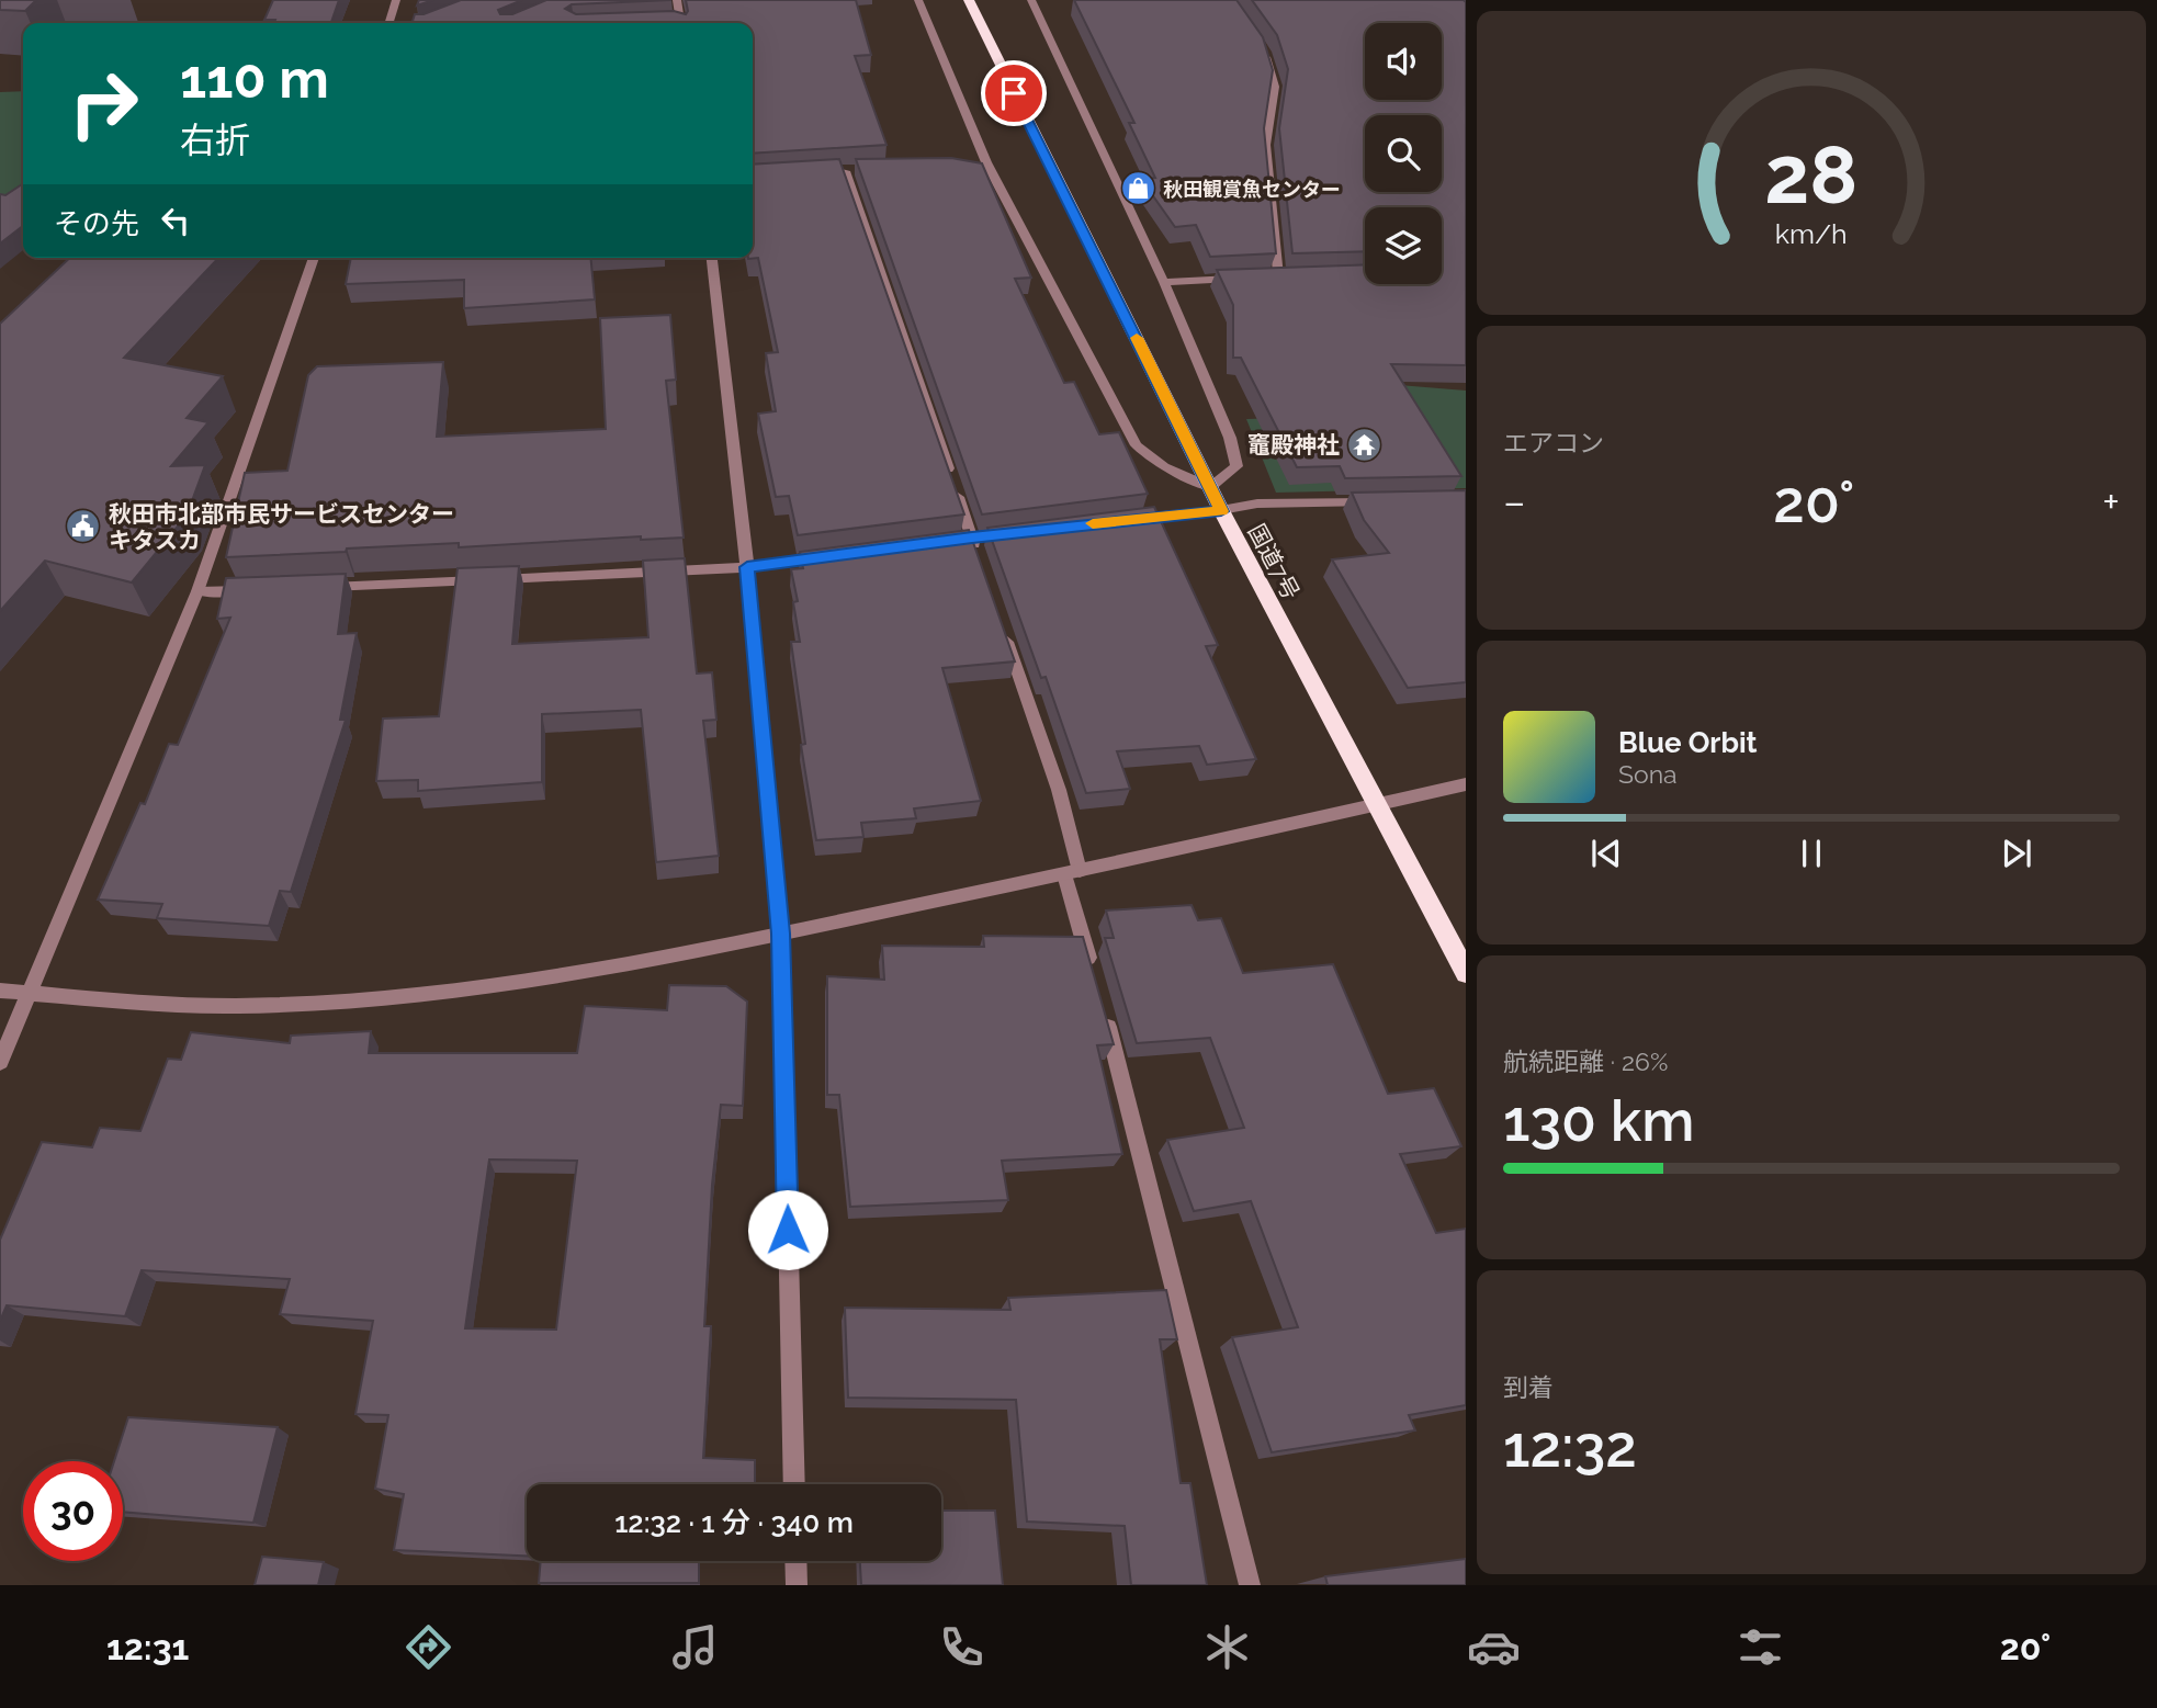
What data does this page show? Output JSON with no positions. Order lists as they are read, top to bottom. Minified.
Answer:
{"streets":{"highway":["国道7号"]},"places":{"shop":["秋田観賞魚センター"],"temple":["竈殿神社"],"public building":["秋田市北部市民サービスセンター キタスカ"]},"page":{"turn":["110 m","右折"],"then":"その先","tile":["エアコン",["航続距離 · 26%","130 km"],["到着","12:32"]],"heat":["−","20°","+"],"song":["Blue Orbit","Sona"],"limit":"30","trip":"12:32 · 1 分 · 340 m","tabs":["12:31","20°"],"gauge":["28","km/h"]}}
